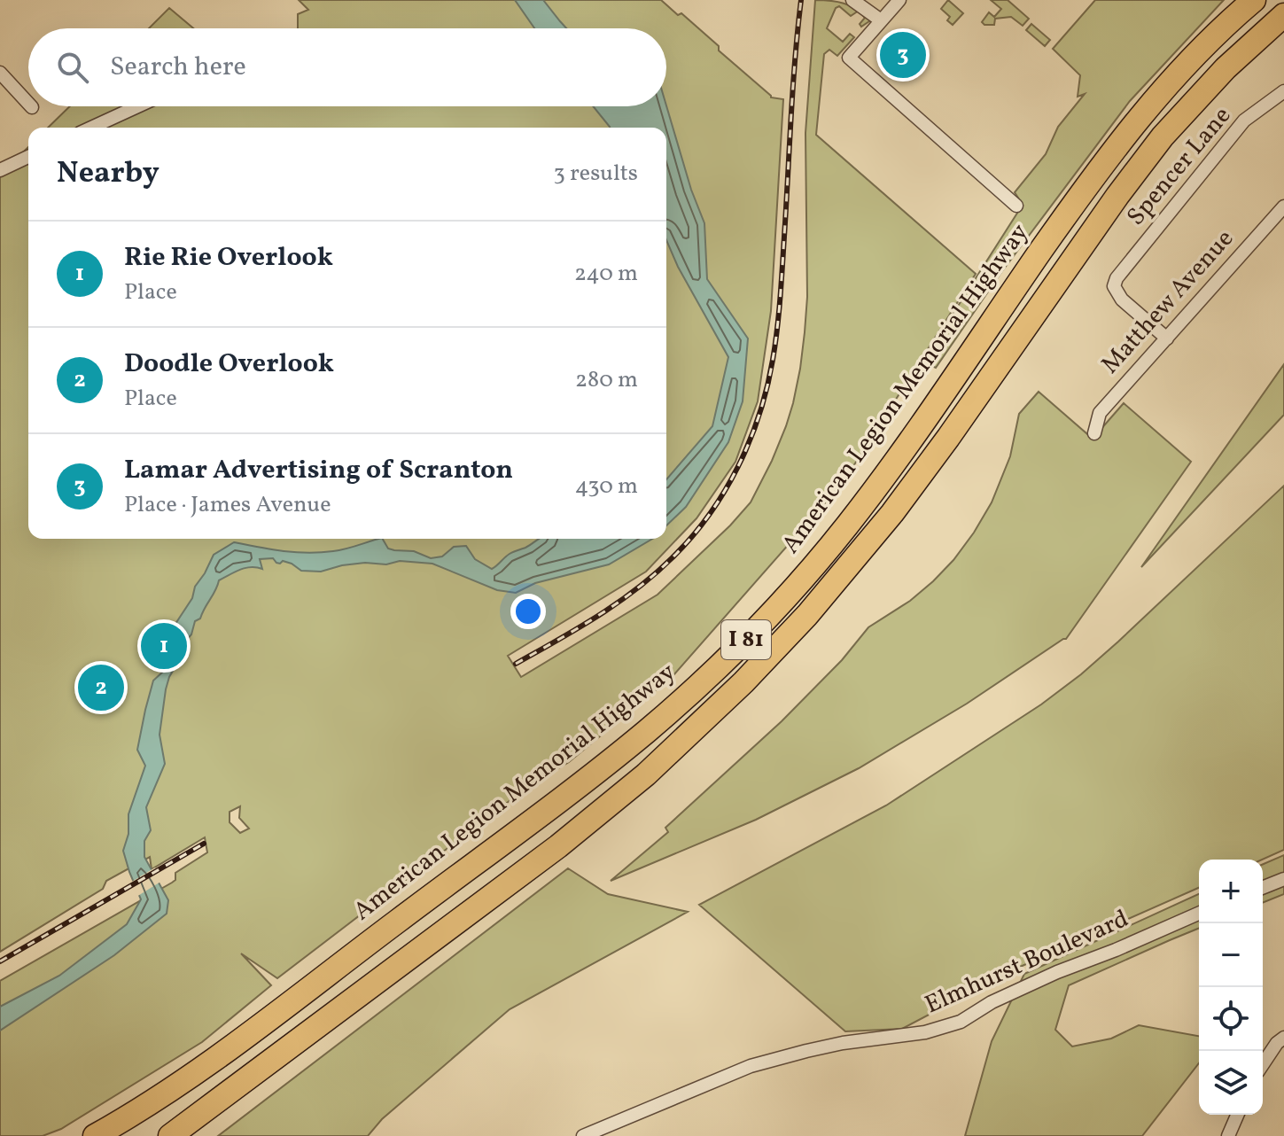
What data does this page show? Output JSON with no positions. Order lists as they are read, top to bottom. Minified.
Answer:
{"streets":{"highway":["American Legion Memorial Highway","I 81"],"street":["Spencer Lane","Matthew Avenue","Elmhurst Boulevard"]},"crossings":[["Spencer Lane","Matthew Avenue"]],"page":{"pins":["3","1","2"],"search":"Search here","heading":["Nearby","3 results"],"list":[{"mark":"1","name":"Rie Rie Overlook","note":"Place","value":"240 m"},{"mark":"2","name":"Doodle Overlook","note":"Place","value":"280 m"},{"mark":"3","name":"Lamar Advertising of Scranton","note":"Place · James Avenue","value":"430 m"}],"map_buttons":["+","−"]}}
